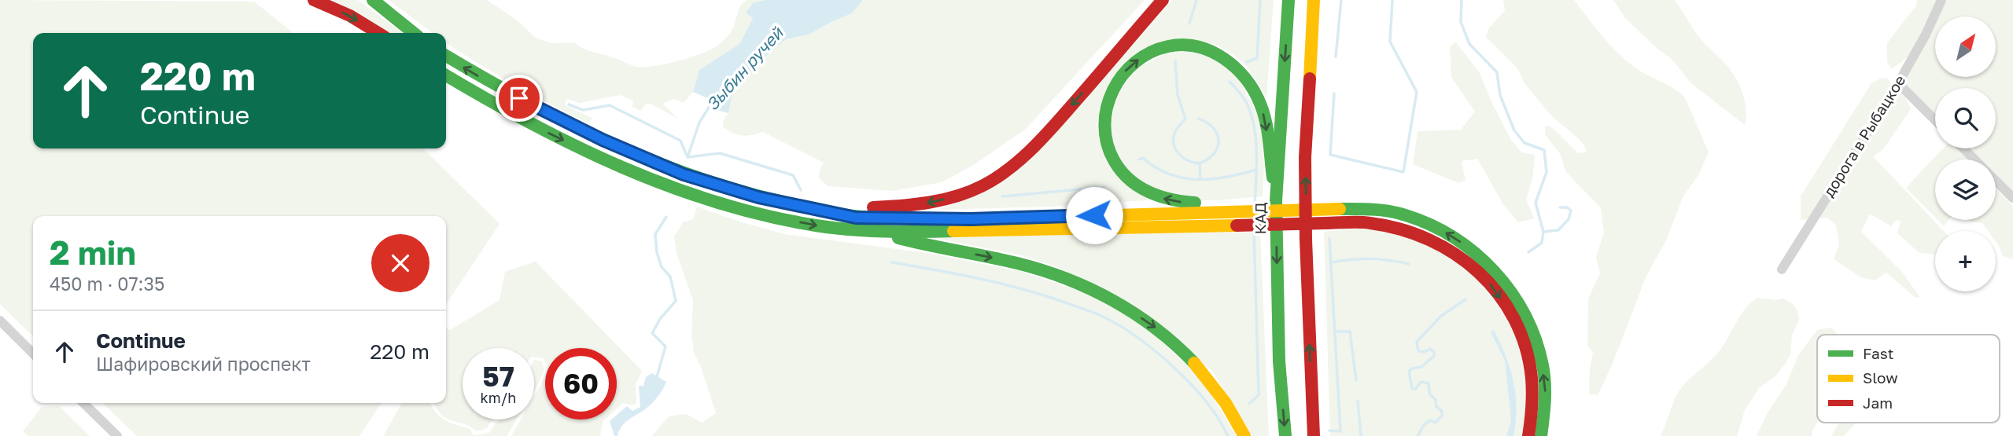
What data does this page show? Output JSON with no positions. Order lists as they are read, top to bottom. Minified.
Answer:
{"streets":{"main road":["КАД"],"street":["дорога в Рыбацкое"]},"water":["Зыбин ручей"],"legend":["Fast","Slow","Jam"],"north":"top right","page":{"map_buttons":"+","turn":["220 m","Continue"],"heading":["2 min","450 m · 07:35"],"list":[{"name":"Continue","note":"Шафировский проспект","value":"220 m"}],"speed":"57 km/h","limit":"60"}}
